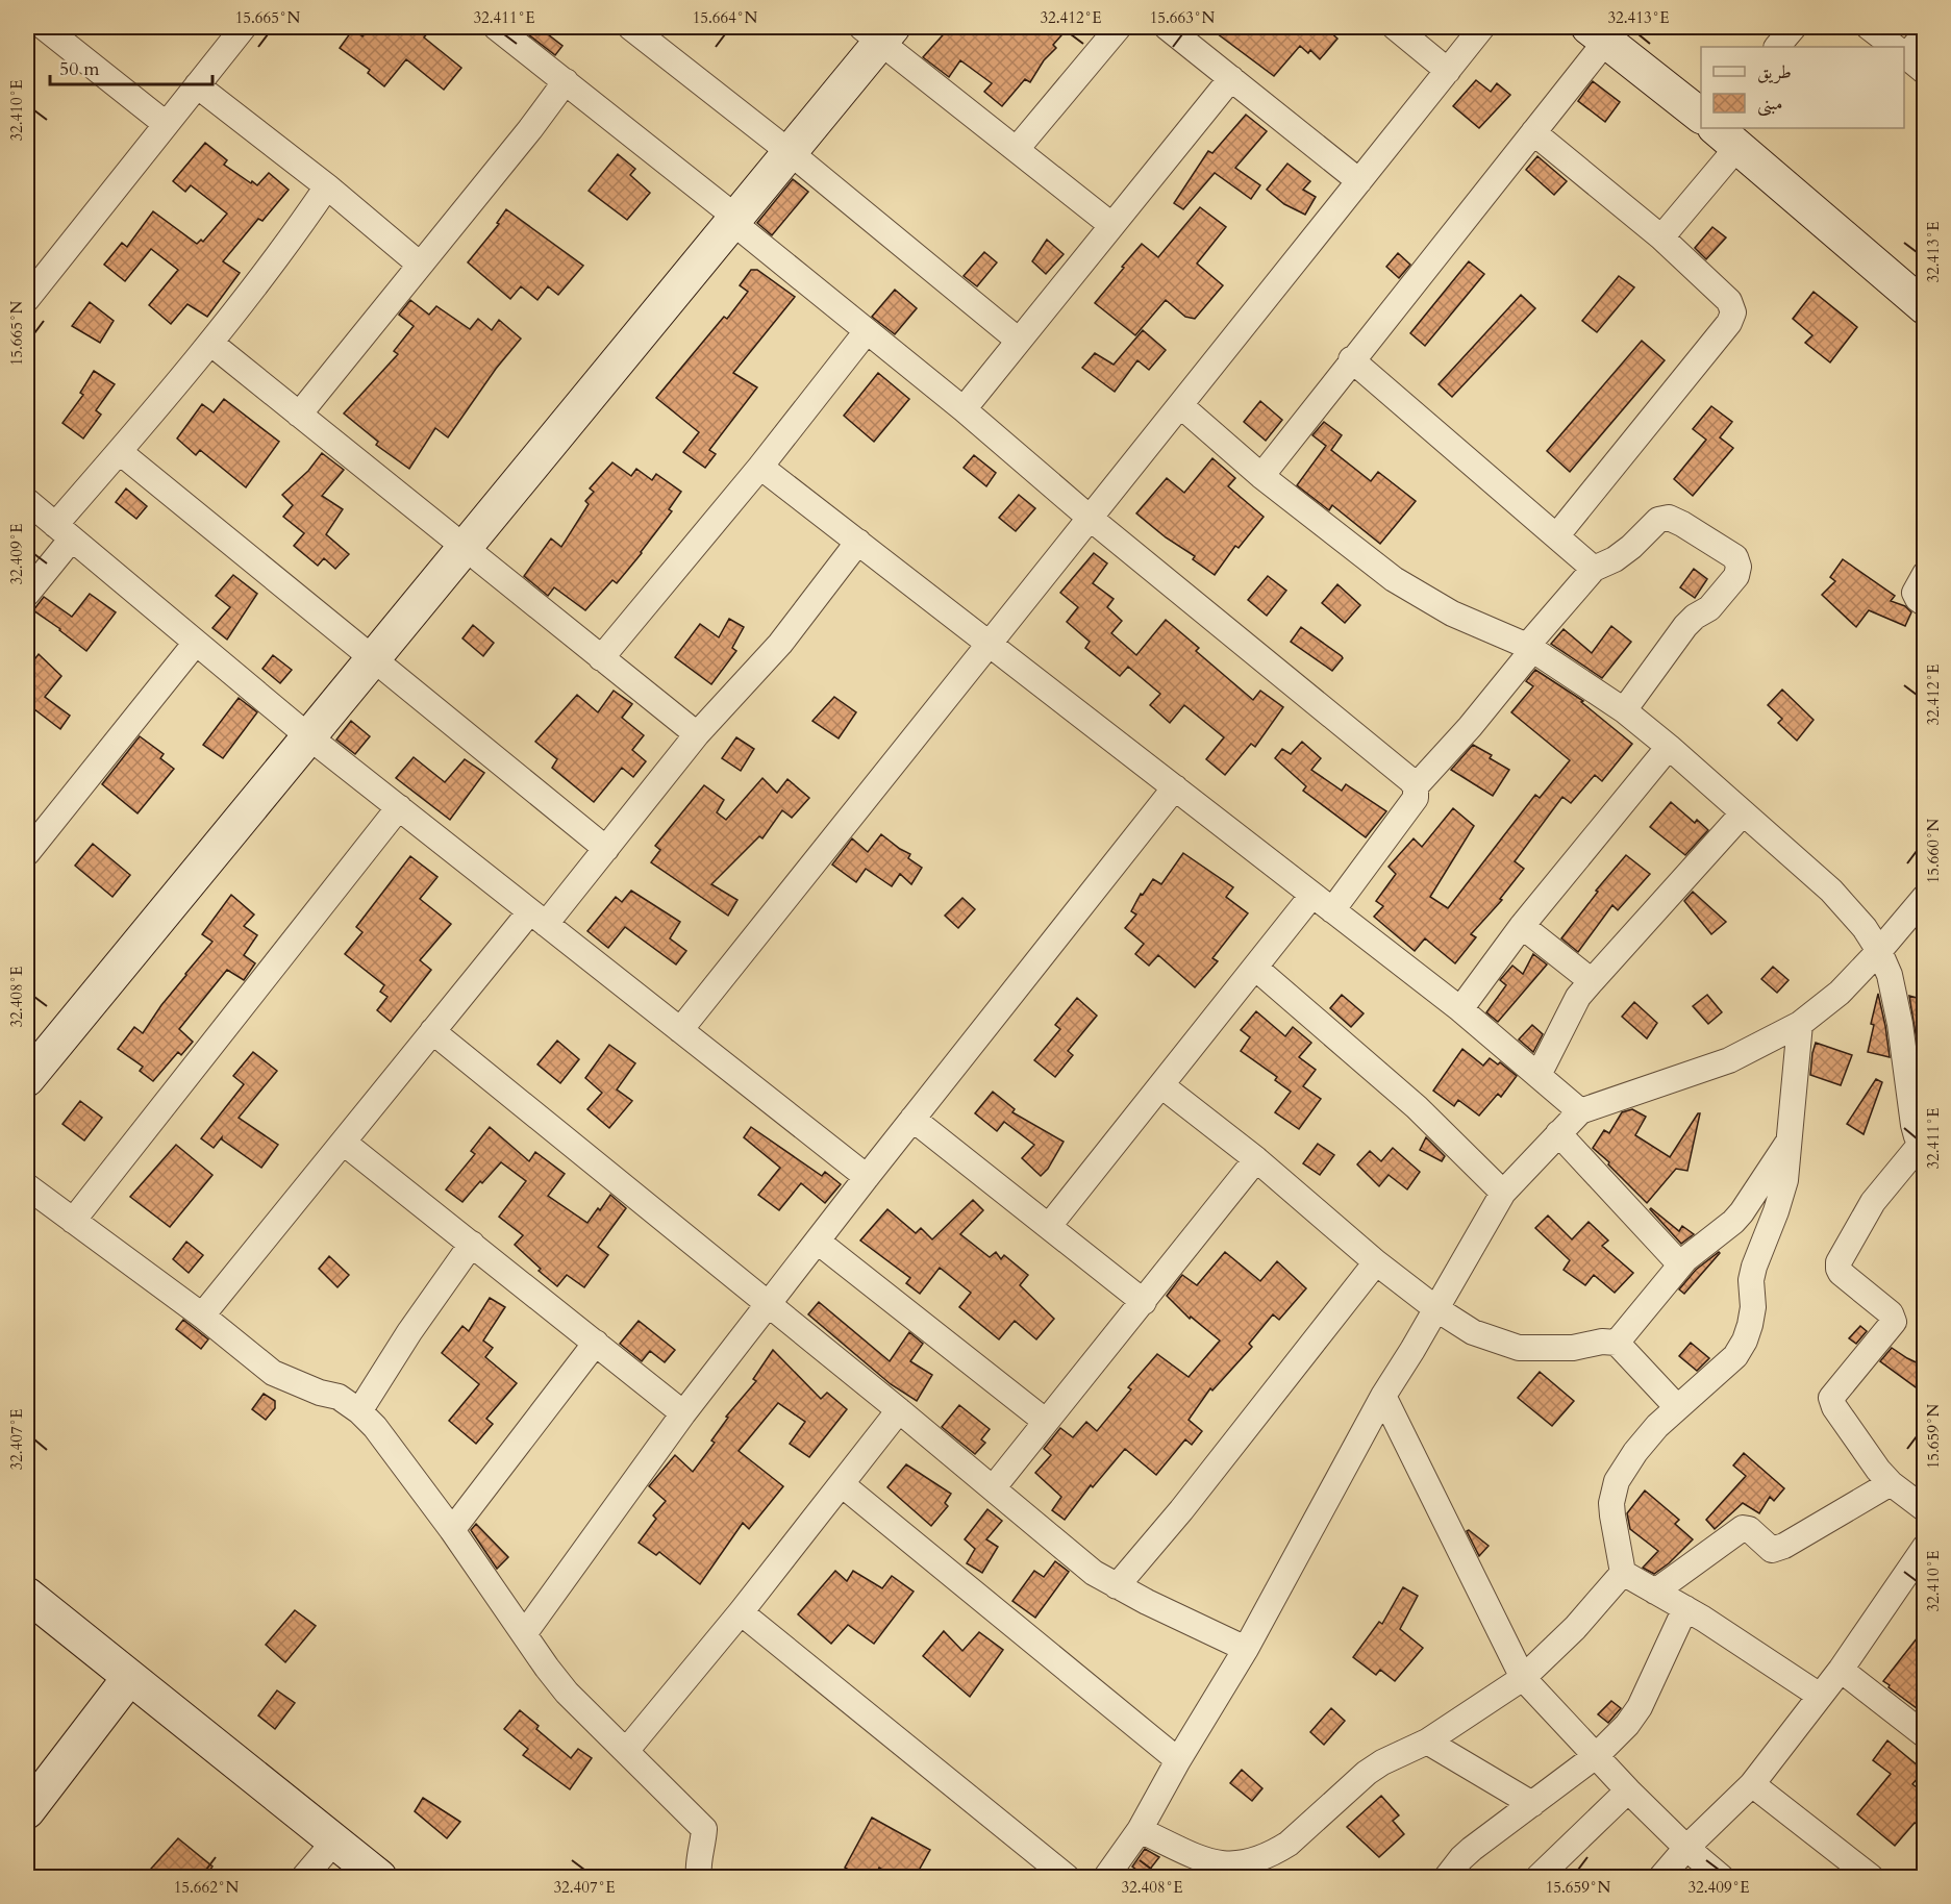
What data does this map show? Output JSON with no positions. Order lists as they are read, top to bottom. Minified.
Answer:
{"legend":["طريق","مبنى"],"scale_bar":"50 m","coordinates":["15.665°N","32.411°E","15.664°N","32.412°E","15.663°N","32.413°E","32.410°E","32.409°E","15.660°N","32.408°E","15.659°N","32.407°E","15.662°N"]}
